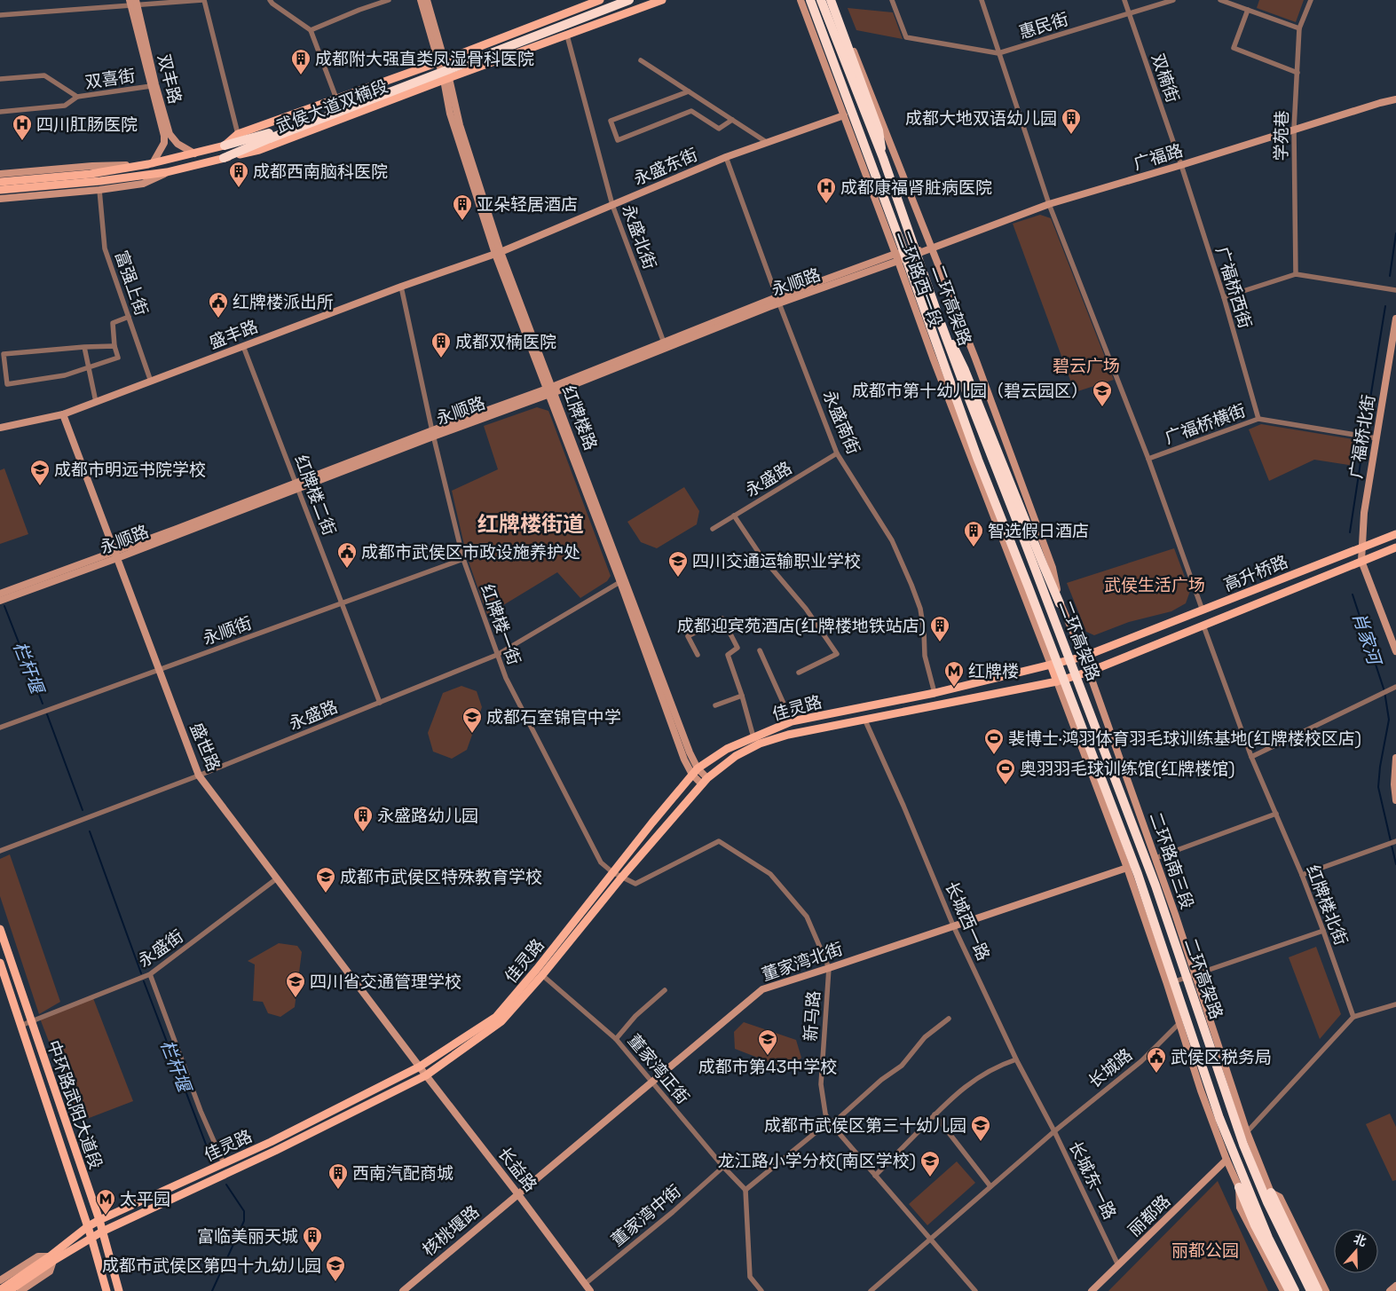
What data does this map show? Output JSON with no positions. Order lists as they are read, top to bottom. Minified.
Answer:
{"streets":{"highway":["二环高架路"],"main road":["双丰路","武侯大道双楠段","广福路","永盛东街","二环路西一段","永顺路","盛丰路","红牌楼路","广福桥北街","高升桥路","佳灵路","盛世路","二环路南三段","董家湾北街","中环路武阳大道段","长益路","丽都路","核桃堰路"],"street":["惠民街","双楠街","双喜街","学苑巷","永盛北街","富强上街","广福桥西街","永盛南街","广福桥横街","永盛路","红牌楼二街","红牌楼一街","永顺街","红牌楼北街","长城西一路","永盛街","新马路","长城路","董家湾正街","长城东一路","董家湾中街"]},"crossings":[["惠民街","双楠街"],["双楠街","广福路"],["双楠街","广福桥西街"],["双喜街","双丰路"],["双丰路","武侯大道双楠段"],["武侯大道双楠段","永盛北街"],["武侯大道双楠段","红牌楼路"],["学苑巷","广福路"],["广福路","二环路西一段"],["广福路","永顺路"],["广福路","广福桥西街"],["永盛东街","永盛北街"],["永盛东街","二环路西一段"],["永盛东街","盛丰路"],["永盛东街","红牌楼路"],["永盛东街","永盛南街"],["二环路西一段","永顺路"],["二环路西一段","高升桥路"],["二环路西一段","佳灵路"],["二环路西一段","二环路南三段"],["永顺路","红牌楼路"],["永顺路","永盛南街"],["永顺路","红牌楼二街"],["永顺路","红牌楼一街"],["永顺路","盛世路"],["富强上街","盛丰路"],["广福桥西街","广福桥横街"],["盛丰路","红牌楼路"],["盛丰路","红牌楼二街"],["盛丰路","红牌楼一街"],["盛丰路","盛世路"],["红牌楼路","永盛路"],["红牌楼路","佳灵路"],["永盛南街","永盛路"],["永盛南街","佳灵路"],["广福桥横街","广福桥北街"],["广福桥北街","高升桥路"],["永盛路","红牌楼二街"],["永盛路","红牌楼一街"],["永盛路","盛世路"],["红牌楼二街","永顺街"],["高升桥路","佳灵路"],["高升桥路","二环路南三段"],["高升桥路","红牌楼北街"],["红牌楼一街","永顺街"],["红牌楼一街","佳灵路"],["红牌楼一街","新马路"],["永顺街","盛世路"],["佳灵路","盛世路"],["佳灵路","长城西一路"],["佳灵路","新马路"],["佳灵路","董家湾正街"],["佳灵路","中环路武阳大道段"],["佳灵路","长益路"],["盛世路","永盛街"],["盛世路","长益路"],["长城西一路","董家湾北街"],["长城西一路","长城路"],["长城西一路","长城东一路"],["永盛街","中环路武阳大道段"],["董家湾北街","新马路"],["董家湾北街","董家湾正街"],["董家湾北街","长益路"],["董家湾北街","核桃堰路"],["新马路","长城路"],["长城路","长城东一路"],["董家湾正街","董家湾中街"],["长益路","董家湾中街"],["长益路","核桃堰路"],["长城东一路","丽都路"]],"districts":["红牌楼街道"],"water":["肖家河","栏杆堰"],"parks":["碧云广场","武侯生活广场","丽都公园"],"places":{"building":["成都附大强直类凤湿骨科医院","成都大地双语幼儿园","成都西南脑科医院","亚朵轻居酒店","成都双楠医院","智选假日酒店","成都迎宾苑酒店(红牌楼地铁站店)","永盛路幼儿园","西南汽配商城","富临美丽天城"],"hospital":["四川肛肠医院","成都康福肾脏病医院"],"public building":["红牌楼派出所","成都市武侯区市政设施养护处","武侯区税务局"],"school or university":["成都市第十幼儿园（碧云园区）","成都市明远书院学校","四川交通运输职业学校","成都石室锦官中学","成都市武侯区特殊教育学校","四川省交通管理学校","成都市第43中学校","成都市武侯区第三十幼儿园","龙江路小学分校(南区学校)","成都市武侯区第四十九幼儿园"],"metro station":["红牌楼","太平园"],"sports":["裴博士·鸿羽体育羽毛球训练基地(红牌楼校区店)","奥羽羽毛球训练馆(红牌楼馆)"]},"north":"top"}
